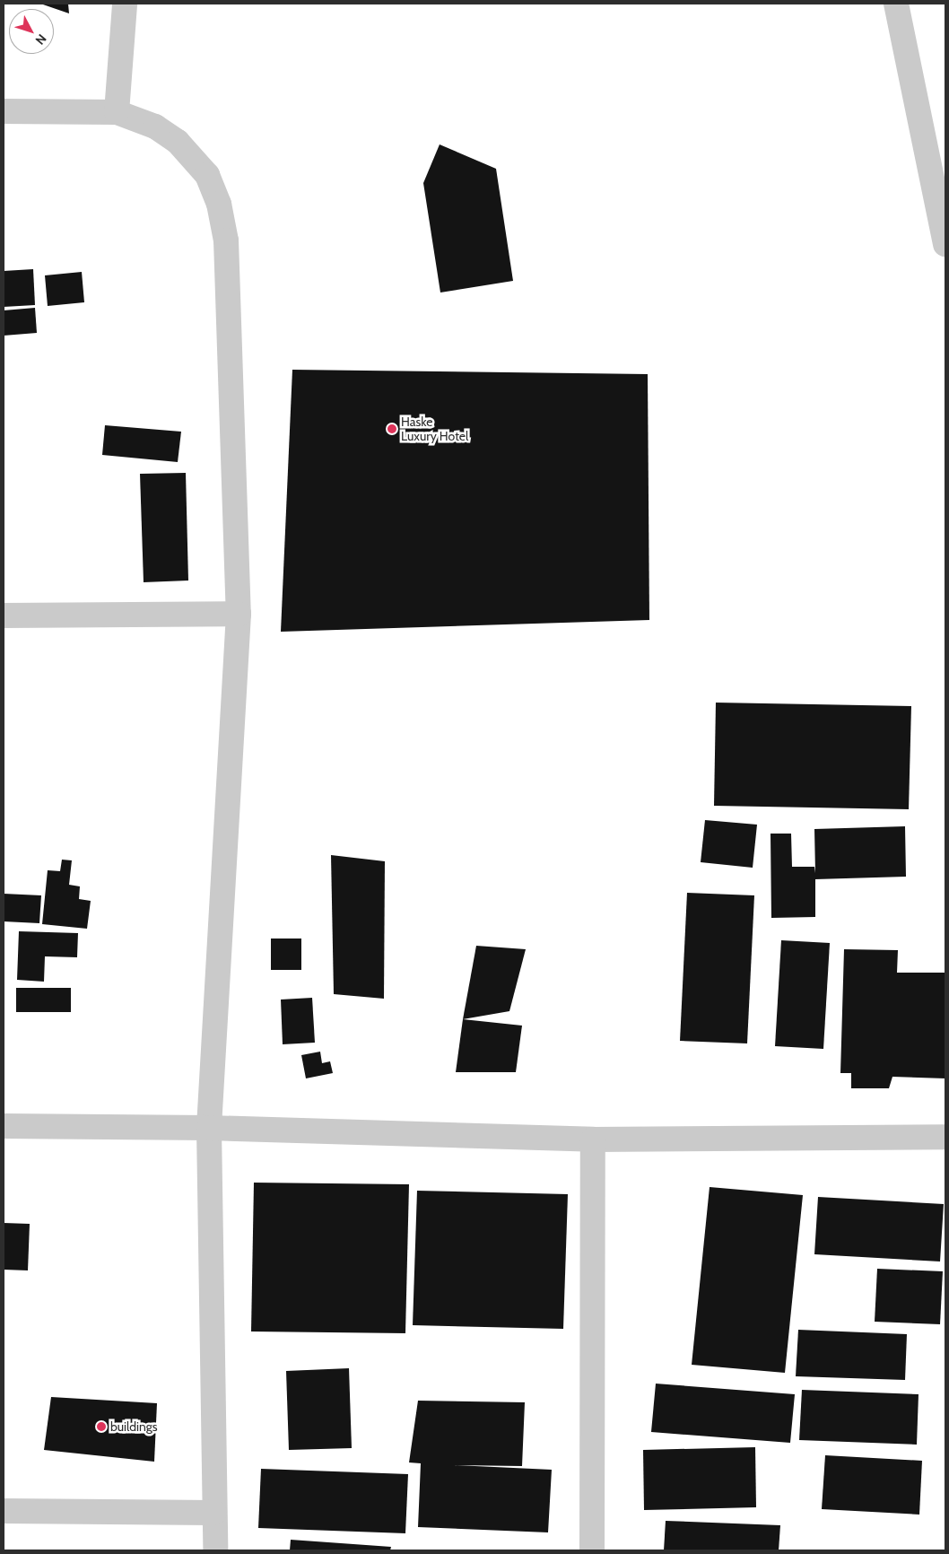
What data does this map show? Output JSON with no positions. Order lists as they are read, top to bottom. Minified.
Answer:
{"places":["Haske Luxury Hotel","buildings"],"north":"bottom right"}
